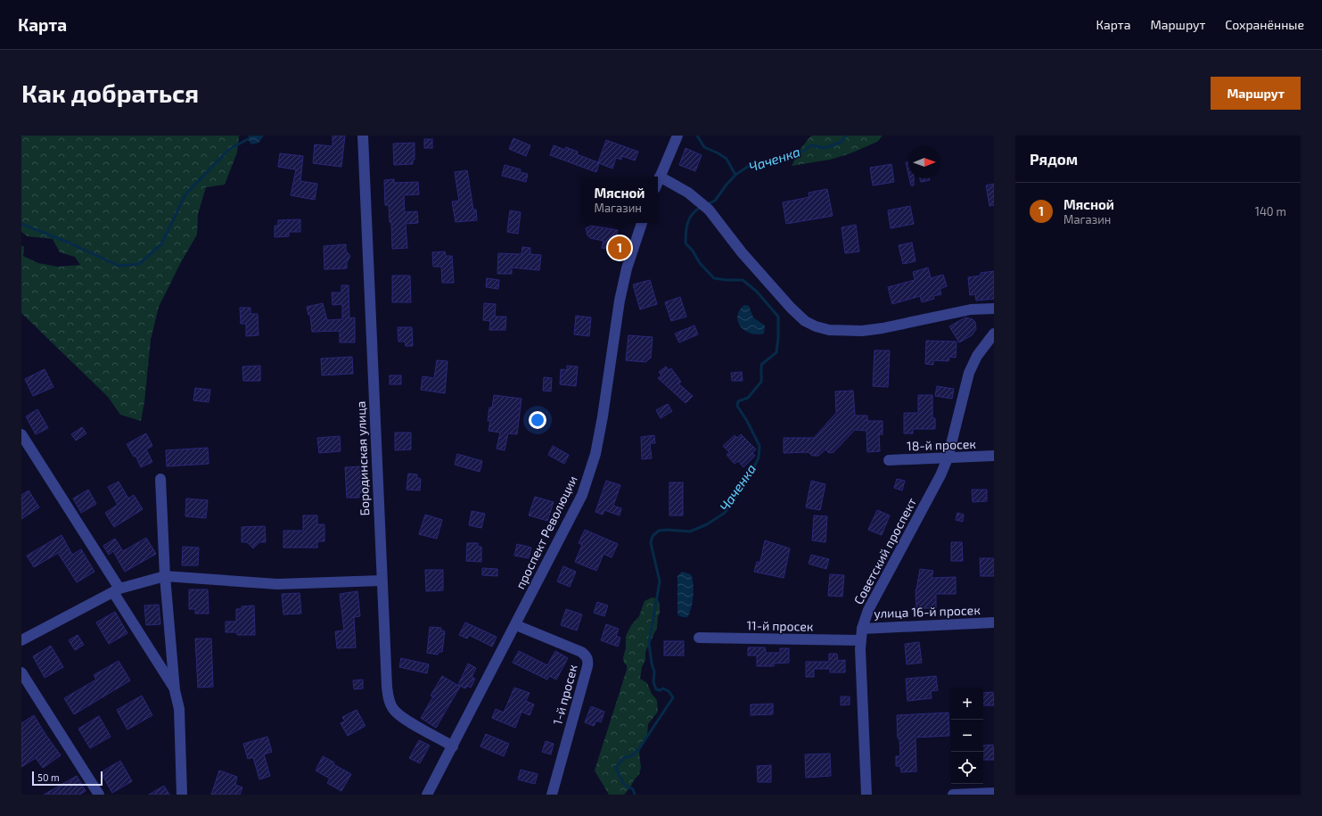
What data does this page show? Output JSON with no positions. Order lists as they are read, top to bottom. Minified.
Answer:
{"streets":{"street":["18-й просек","Бородинская улица","проспект Революции","Советский проспект","улица 16-й просек","11-й просек","1-й просек"]},"crossings":[["18-й просек","Советский проспект"],["Бородинская улица","проспект Революции"],["проспект Революции","1-й просек"],["Советский проспект","улица 16-й просек"],["Советский проспект","11-й просек"]],"water":["Чаченка"],"scale_bar":"50 m","north":"right","page":{"header":"Карта","nav":["Карта","Маршрут","Сохранённые"],"buttons":"Маршрут","title":"Как добраться","heading":"Рядом","popup":["Мясной","Магазин"],"list":[{"mark":"1","name":"Мясной","note":"Магазин","value":"140 m"}],"pins":"1","map_buttons":["+","−"],"scale":"50 m"}}
